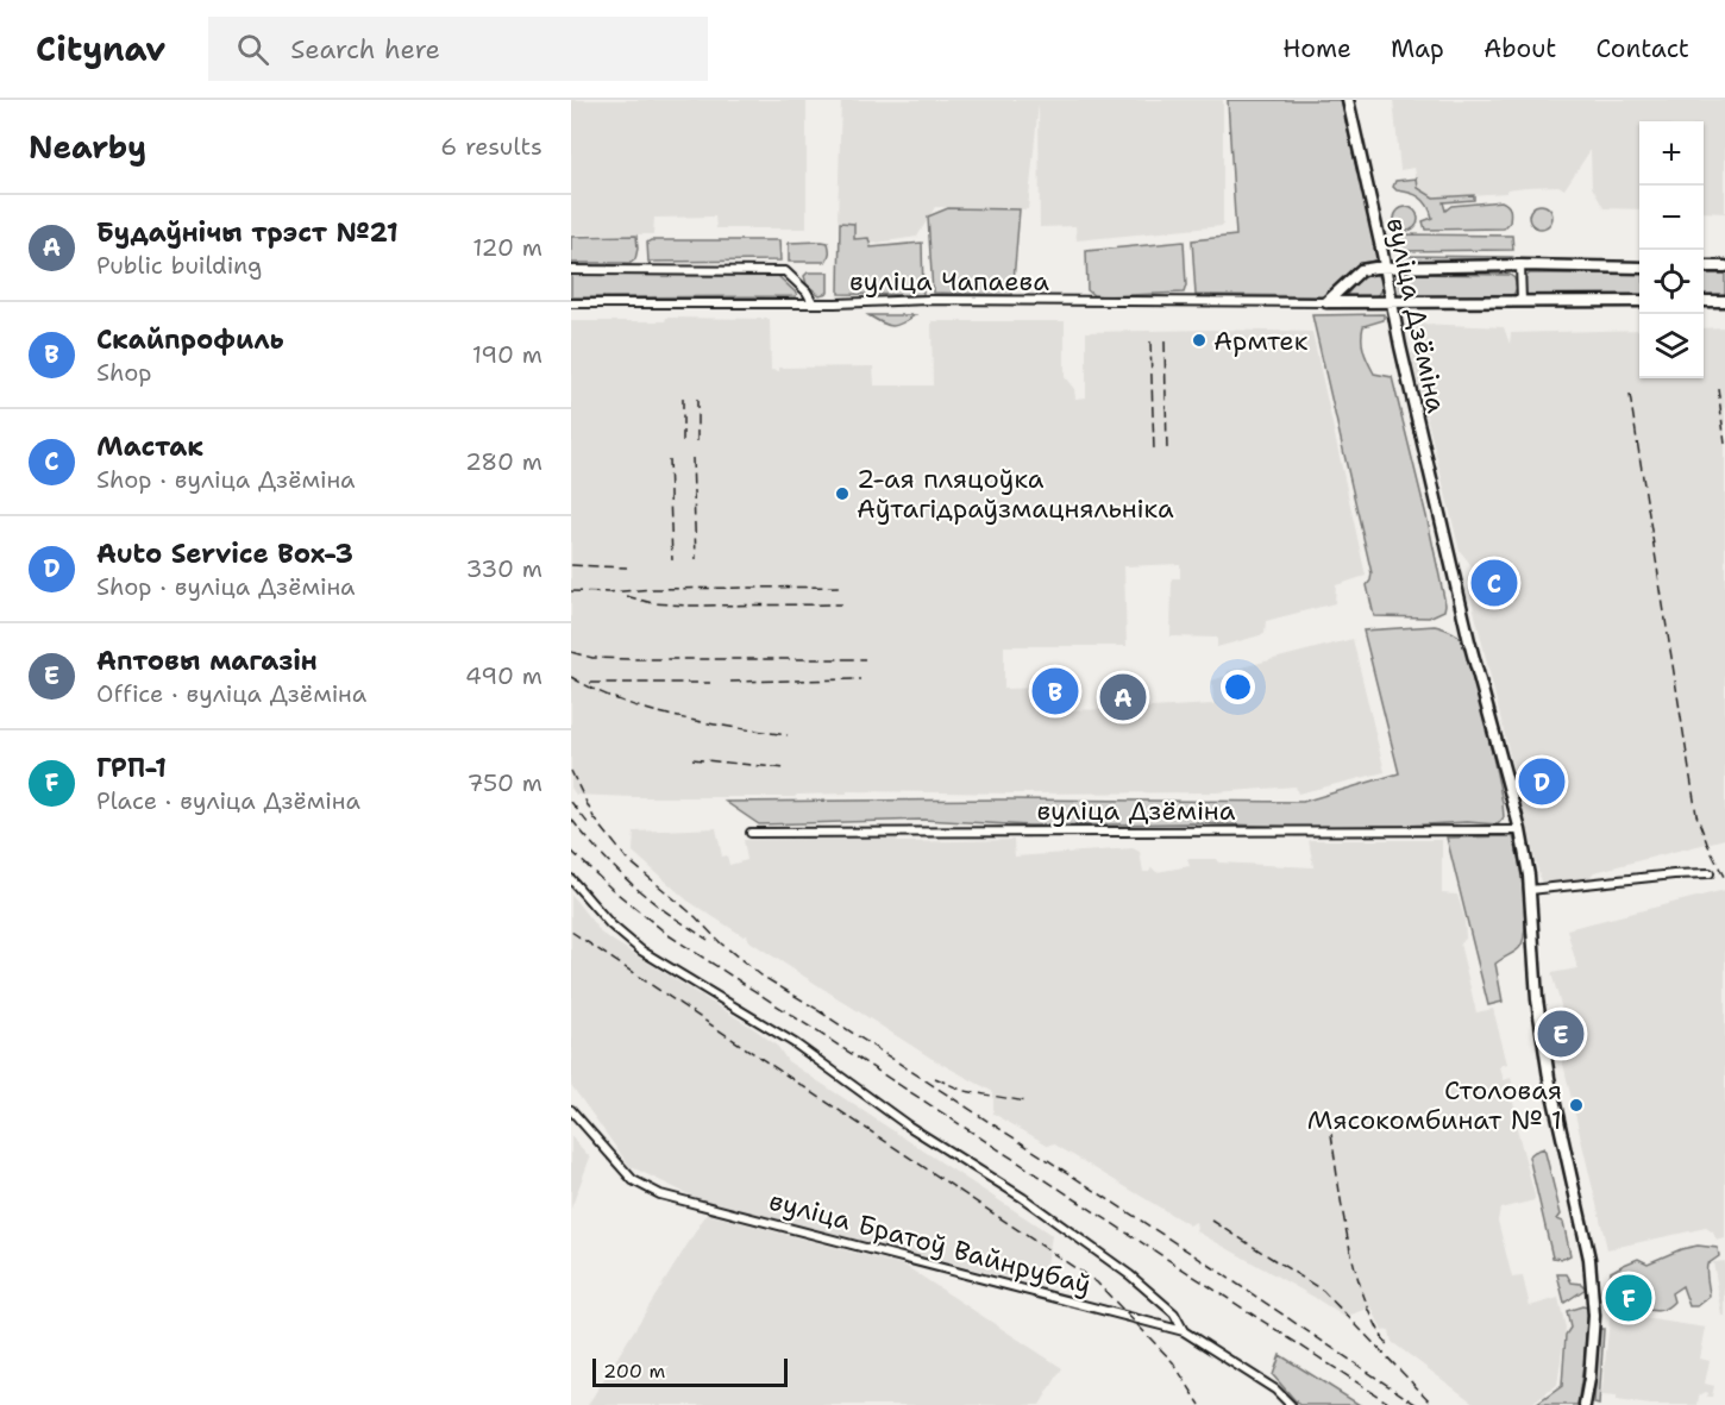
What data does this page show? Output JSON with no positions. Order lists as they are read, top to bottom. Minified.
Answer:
{"streets":{"main road":["вуліца Чапаева","вуліца Дзёміна"],"street":["вуліца Братоў Вайнрубаў"]},"crossings":[["вуліца Чапаева","вуліца Дзёміна"]],"places":["Армтек","2-ая пляцоўка Аўтагідраўзмацняльніка","Столовая Мясокомбинат № 1"],"scale_bar":"200 m","page":{"header":"Citynav","search":"Search here","nav":["Home","Map","About","Contact"],"heading":["Nearby","6 results"],"map_buttons":["+","−"],"list":[{"mark":"A","name":"Будаўнічы трэст №21","note":"Public building","value":"120 m"},{"mark":"B","name":"Скайпрофиль","note":"Shop","value":"190 m"},{"mark":"C","name":"Мастак","note":"Shop · вуліца Дзёміна","value":"280 m"},{"mark":"D","name":"Auto Service Box-3","note":"Shop · вуліца Дзёміна","value":"330 m"},{"mark":"E","name":"Аптовы магазін","note":"Office · вуліца Дзёміна","value":"490 m"},{"mark":"F","name":"ГРП-1","note":"Place · вуліца Дзёміна","value":"750 m"}],"pins":["C","B","A","D","E","F"],"scale":"200 m"}}
